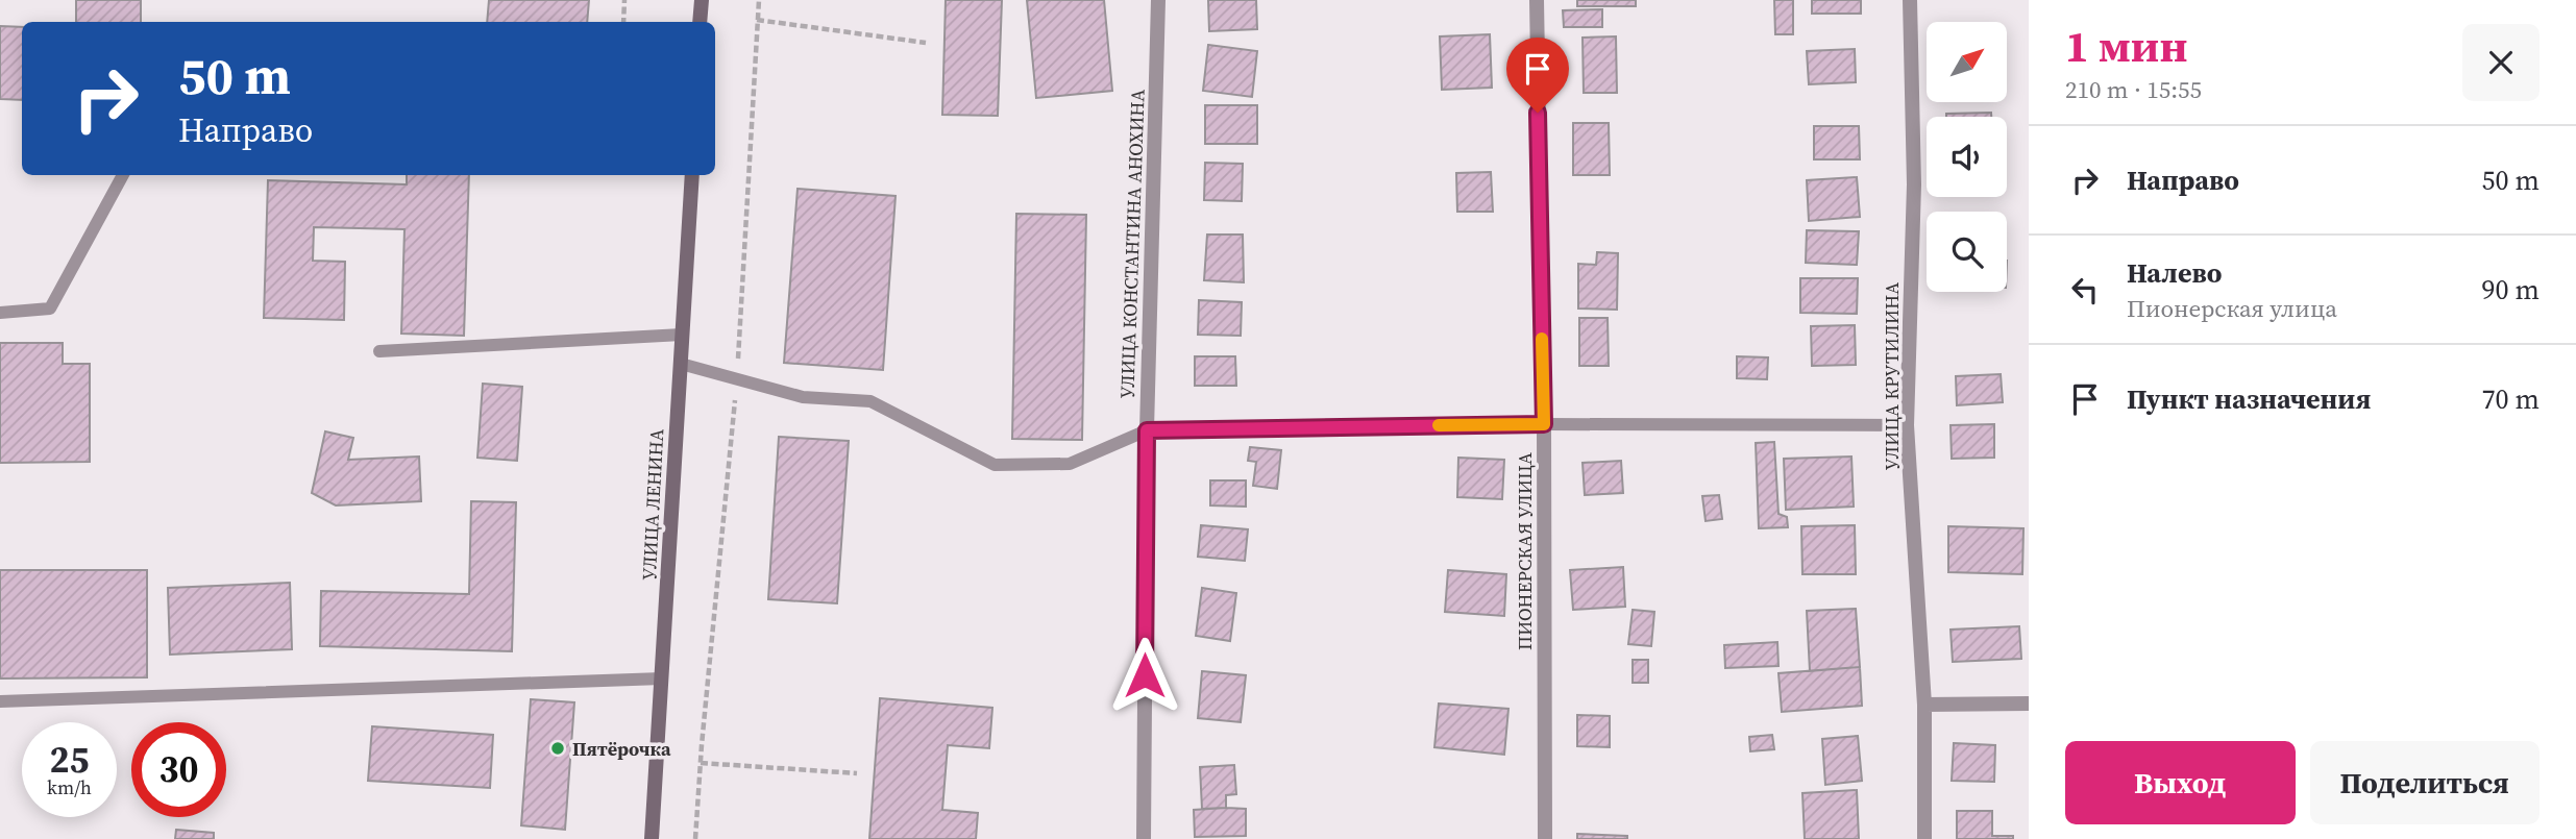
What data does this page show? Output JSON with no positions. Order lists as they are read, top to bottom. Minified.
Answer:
{"streets":{"main road":["УЛИЦА ЛЕНИНА"],"street":["УЛИЦА КОНСТАНТИНА АНОХИНА","УЛИЦА КРУТИЛИНА","ПИОНЕРСКАЯ УЛИЦА"]},"places":["Пятёрочка"],"north":"top right","page":{"heading":["1 мин","210 m · 15:55"],"turn":["50 m","Направо"],"list":[{"name":"Направо","value":"50 m"},{"name":"Налево","note":"Пионерская улица","value":"90 m"},{"name":"Пункт назначения","value":"70 m"}],"speed":"25 km/h","limit":"30","buttons":["Выход","Поделиться"]}}
